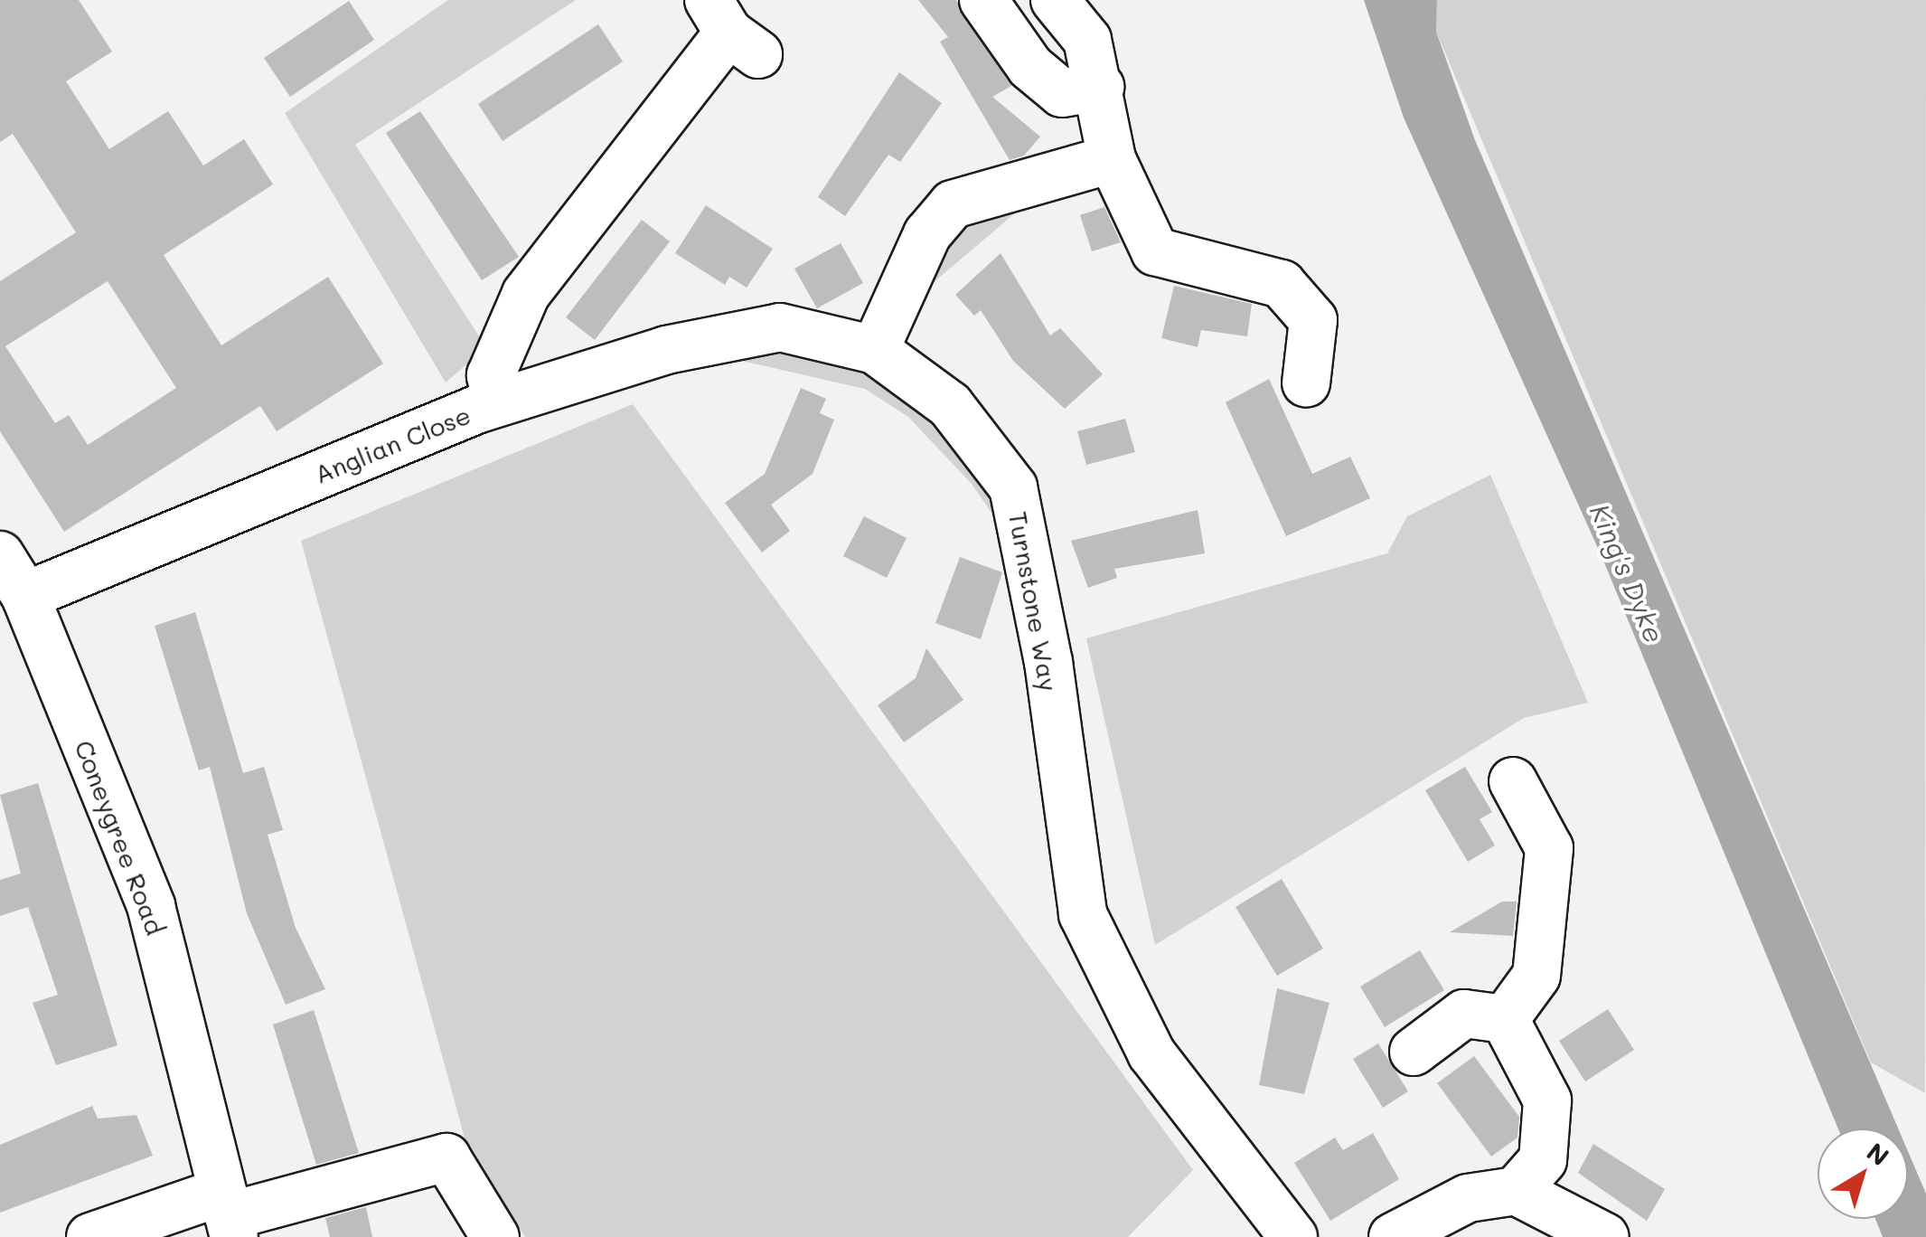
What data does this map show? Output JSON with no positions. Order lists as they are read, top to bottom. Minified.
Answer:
{"streets":{"street":["Anglian Close","Turnstone Way","Coneygree Road"]},"crossings":[["Anglian Close","Turnstone Way"],["Anglian Close","Coneygree Road"]],"water":["King's Dyke"],"north":"top right"}
